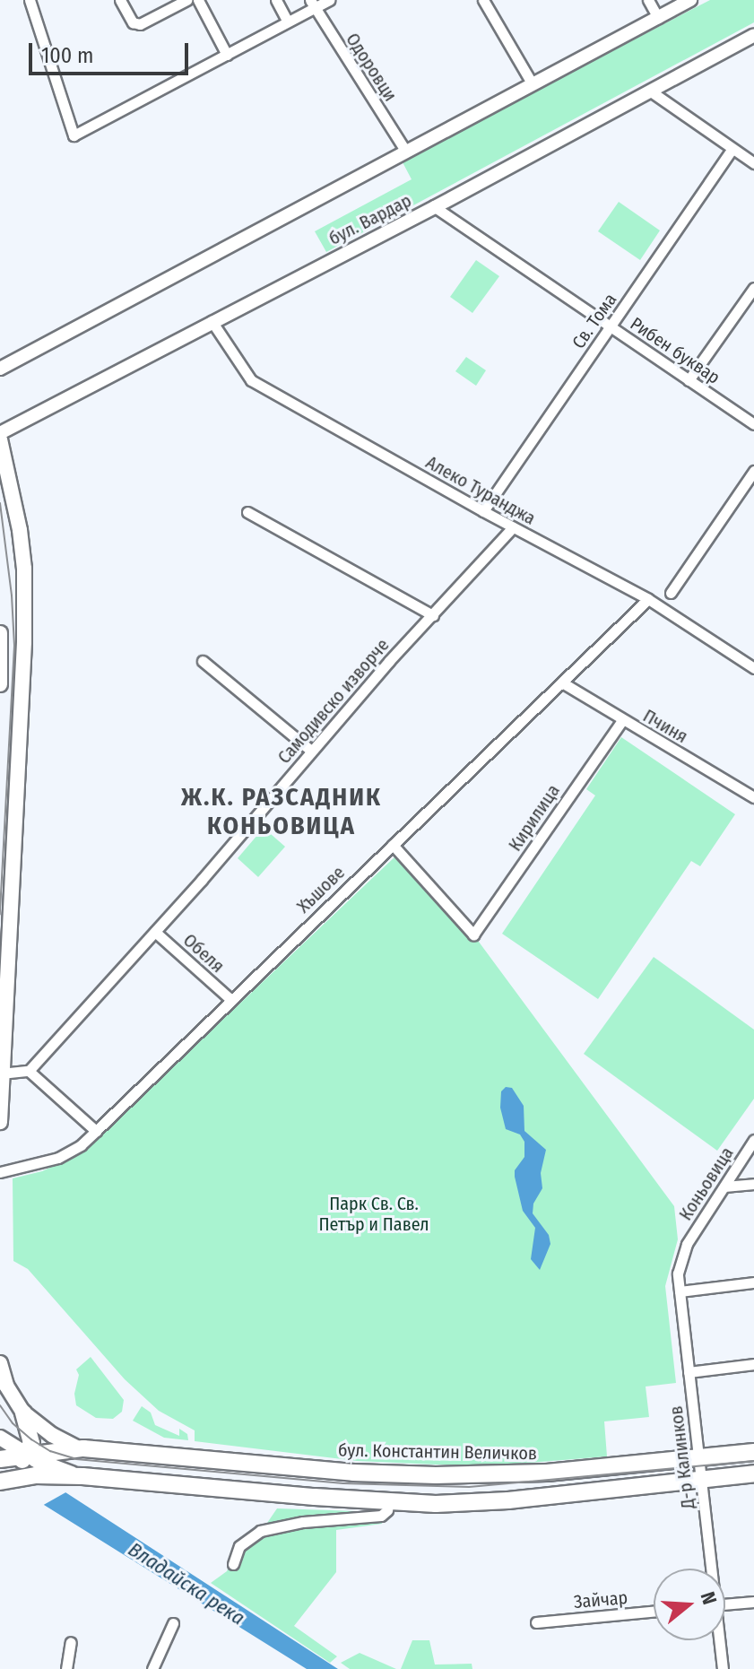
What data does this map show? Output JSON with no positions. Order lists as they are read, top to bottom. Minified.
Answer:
{"streets":{"main road":["бул. Константин Величков"],"street":["Одоровци","бул. Вардар","Св. Тома","Рибен буквар","Алеко Туранджа","Самодивско изворче","Пчиня","Кирилица","Хъшове","Обеля","Коньовица","Д-р Калинков","Зайчар"]},"crossings":[["бул. Вардар","Рибен буквар"],["бул. Вардар","Алеко Туранджа"],["Св. Тома","Рибен буквар"],["Св. Тома","Алеко Туранджа"],["Алеко Туранджа","Самодивско изворче"],["Алеко Туранджа","Хъшове"],["Самодивско изворче","Обеля"],["Пчиня","Кирилица"],["Пчиня","Хъшове"],["Кирилица","Хъшове"],["Хъшове","Обеля"],["Коньовица","Д-р Калинков"],["бул. Константин Величков","Д-р Калинков"]],"districts":["Ж.К. РАЗСАДНИК КОНЬОВИЦА"],"water":["Владайска река"],"parks":["Парк Св. Св. Петър и Павел"],"scale_bar":"100 m","north":"right"}
